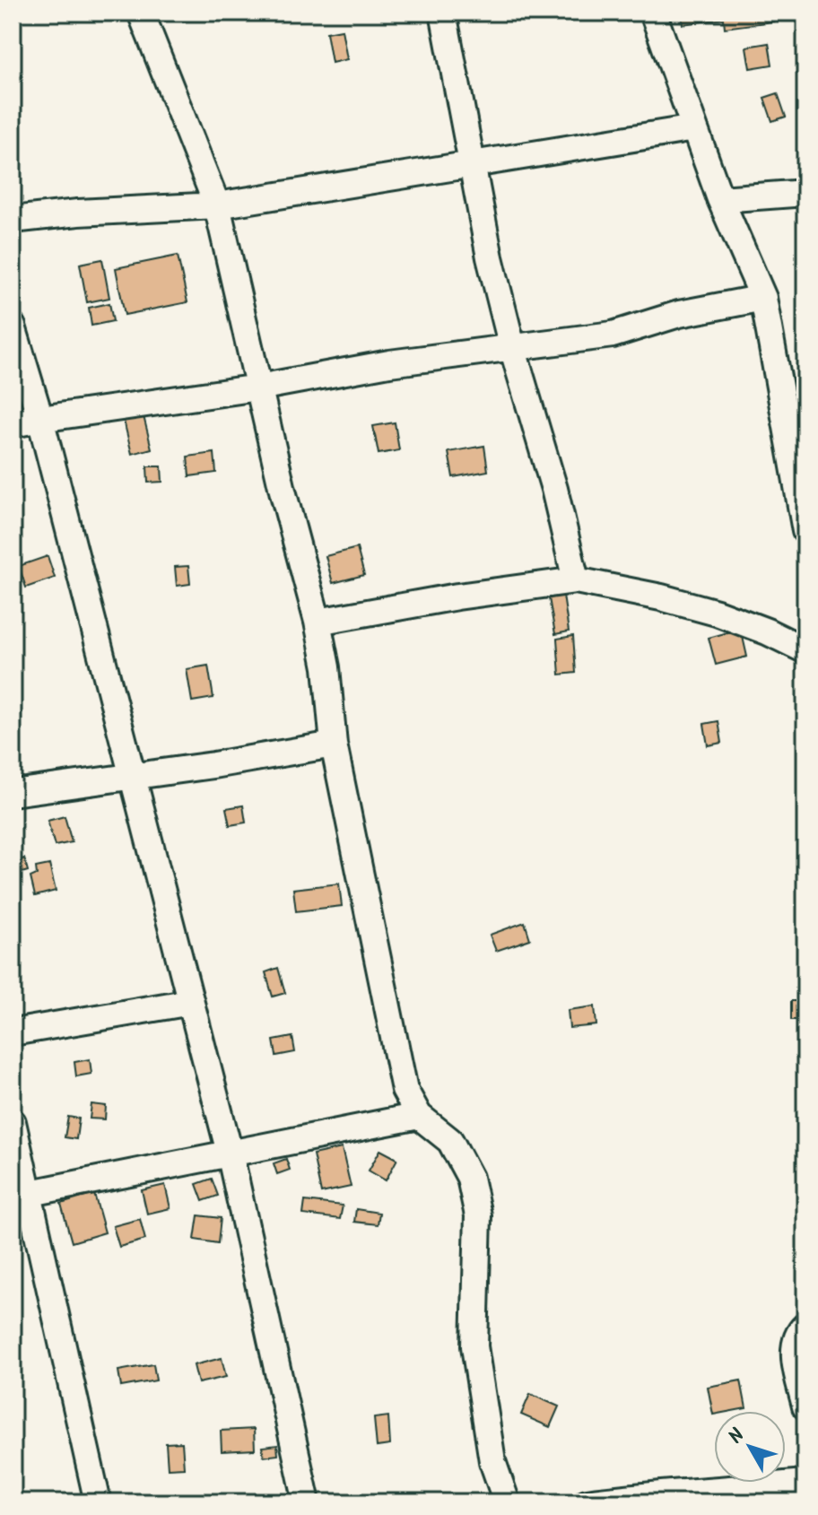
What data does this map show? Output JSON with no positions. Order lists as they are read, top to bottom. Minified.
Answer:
{"north":"top left"}
